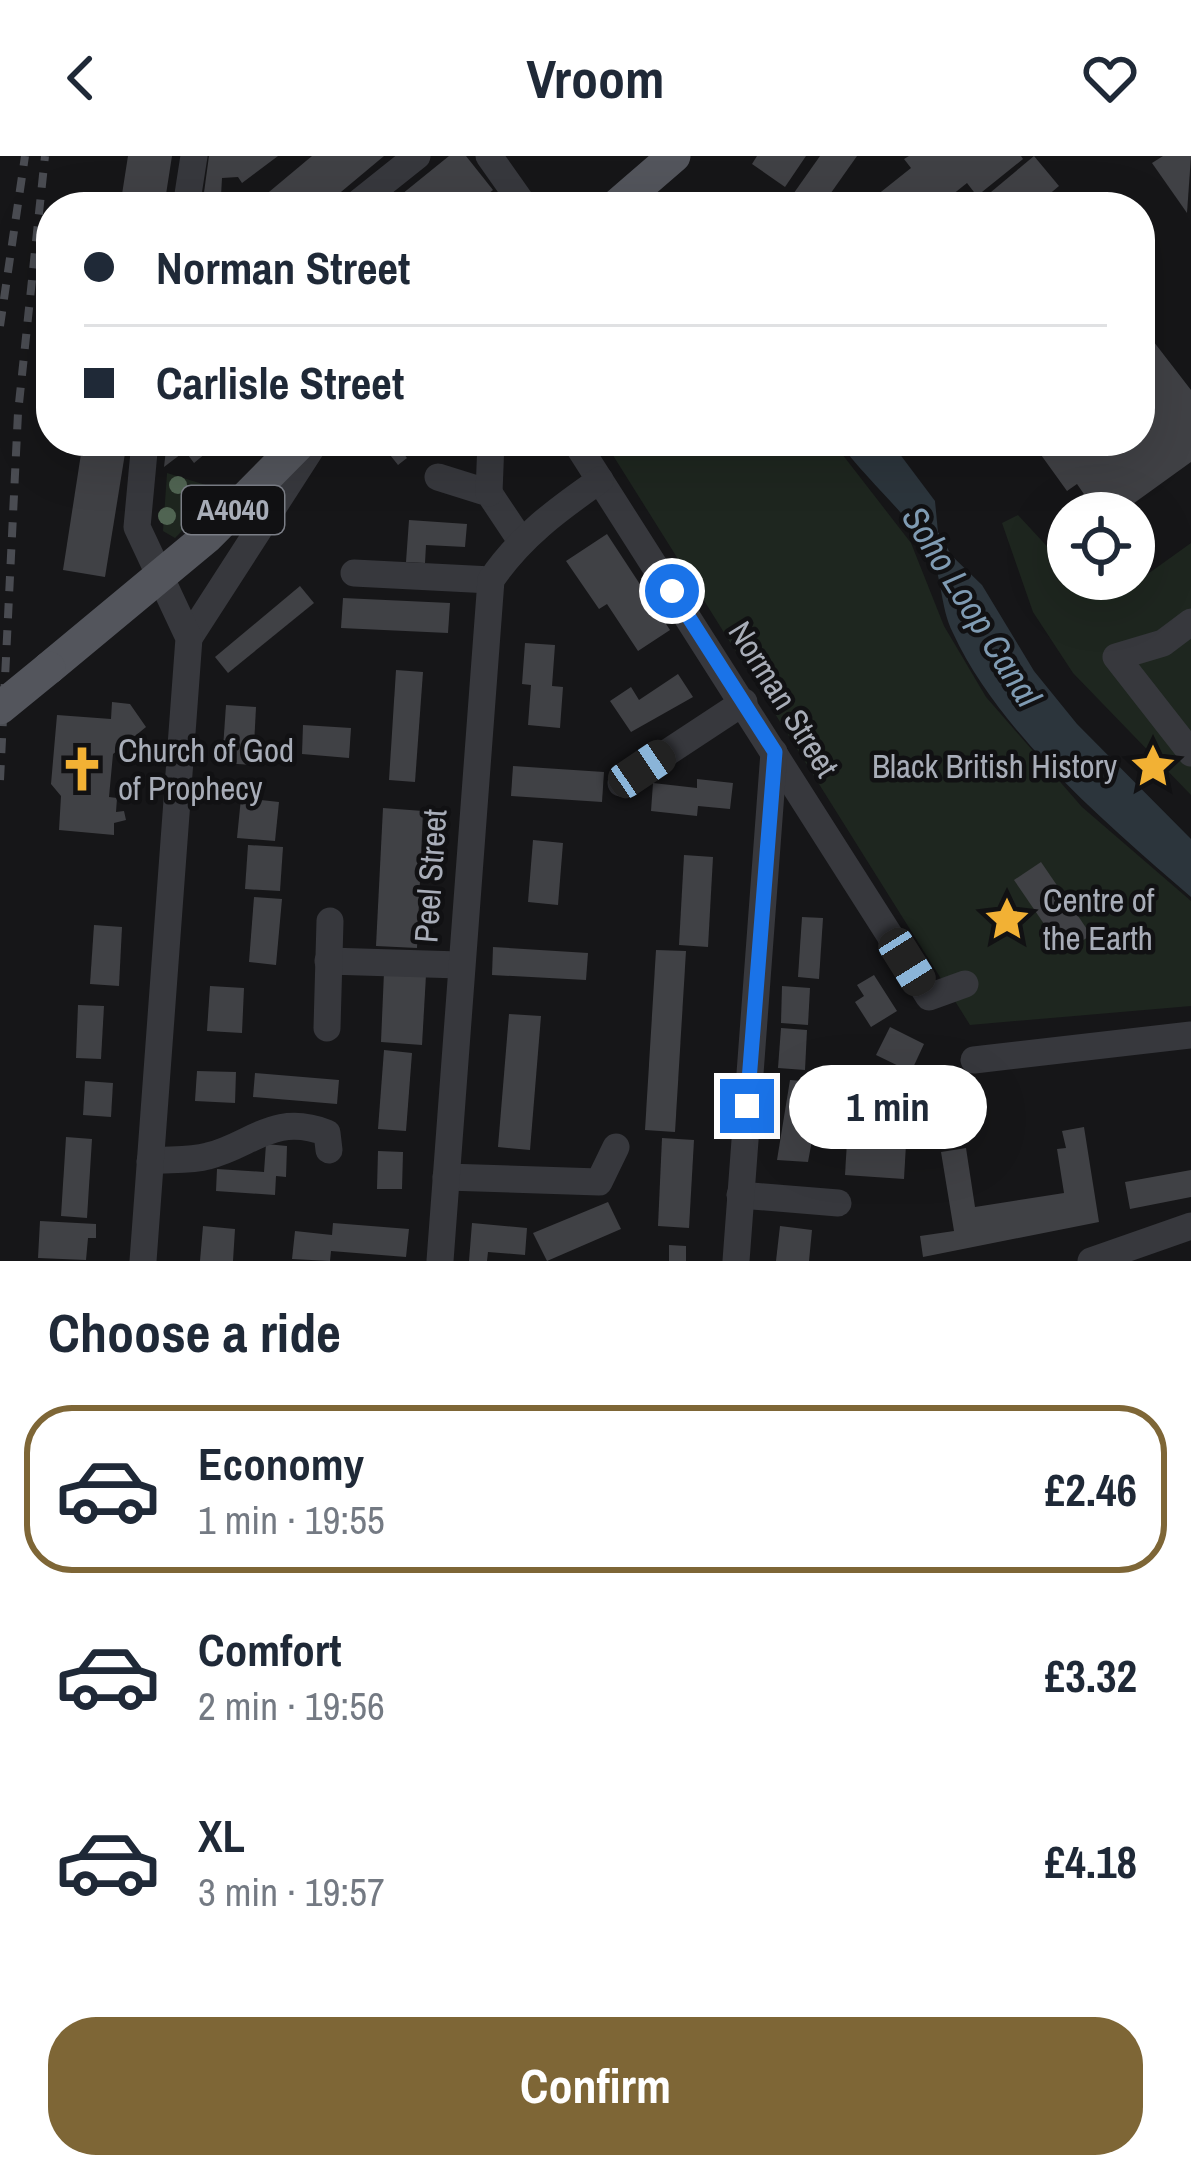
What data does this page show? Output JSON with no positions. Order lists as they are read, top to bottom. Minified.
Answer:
{"streets":{"main road":["A4040"],"street":["Norman Street","Peel Street"]},"water":["Soho Loop Canal"],"places":{"place":["Black British History","Centre of the Earth"],"church":["Church of God of Prophecy"]},"page":{"header":"Vroom","banner":["Norman Street","Carlisle Street"],"bubble":"1 min","heading":"Choose a ride","list":[{"name":"Economy","note":"1 min · 19:55","value":"£2.46"},{"name":"Comfort","note":"2 min · 19:56","value":"£3.32"},{"name":"XL","note":"3 min · 19:57","value":"£4.18"}],"buttons":"Confirm"}}
